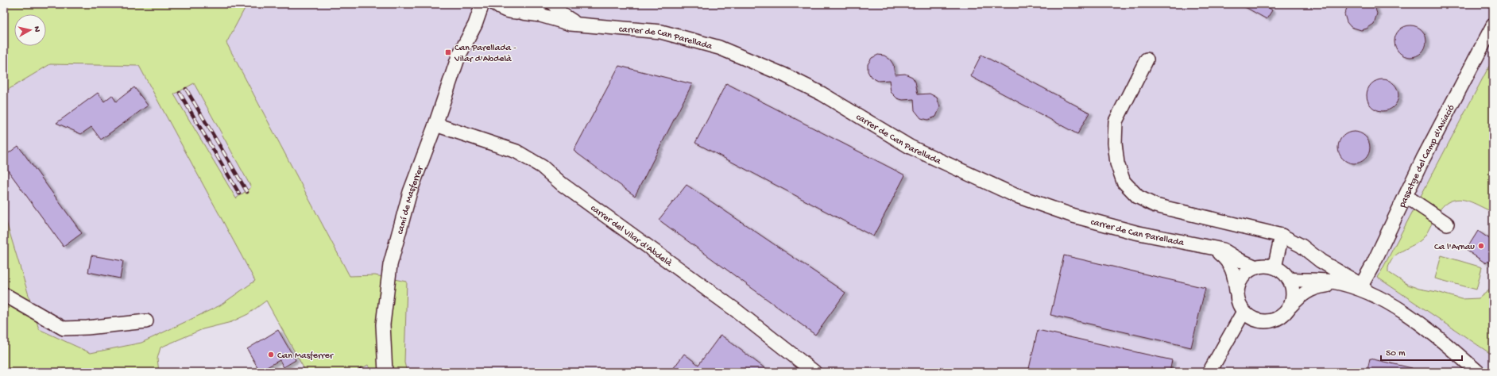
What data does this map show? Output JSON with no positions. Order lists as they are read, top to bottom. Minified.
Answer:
{"streets":{"street":["carrer de Can Parellada","passatge del Camp d'Aviació","camí de Masferrer","carrer del Vilar d'Abdelà"]},"crossings":[["carrer de Can Parellada","camí de Masferrer"],["camí de Masferrer","carrer del Vilar d'Abdelà"]],"places":{"transit":["Can Parellada - Vilar d'Abdelà"],"other":["Ca l'Arnau","Can Masferrer"]},"scale_bar":"50 m","north":"right"}
